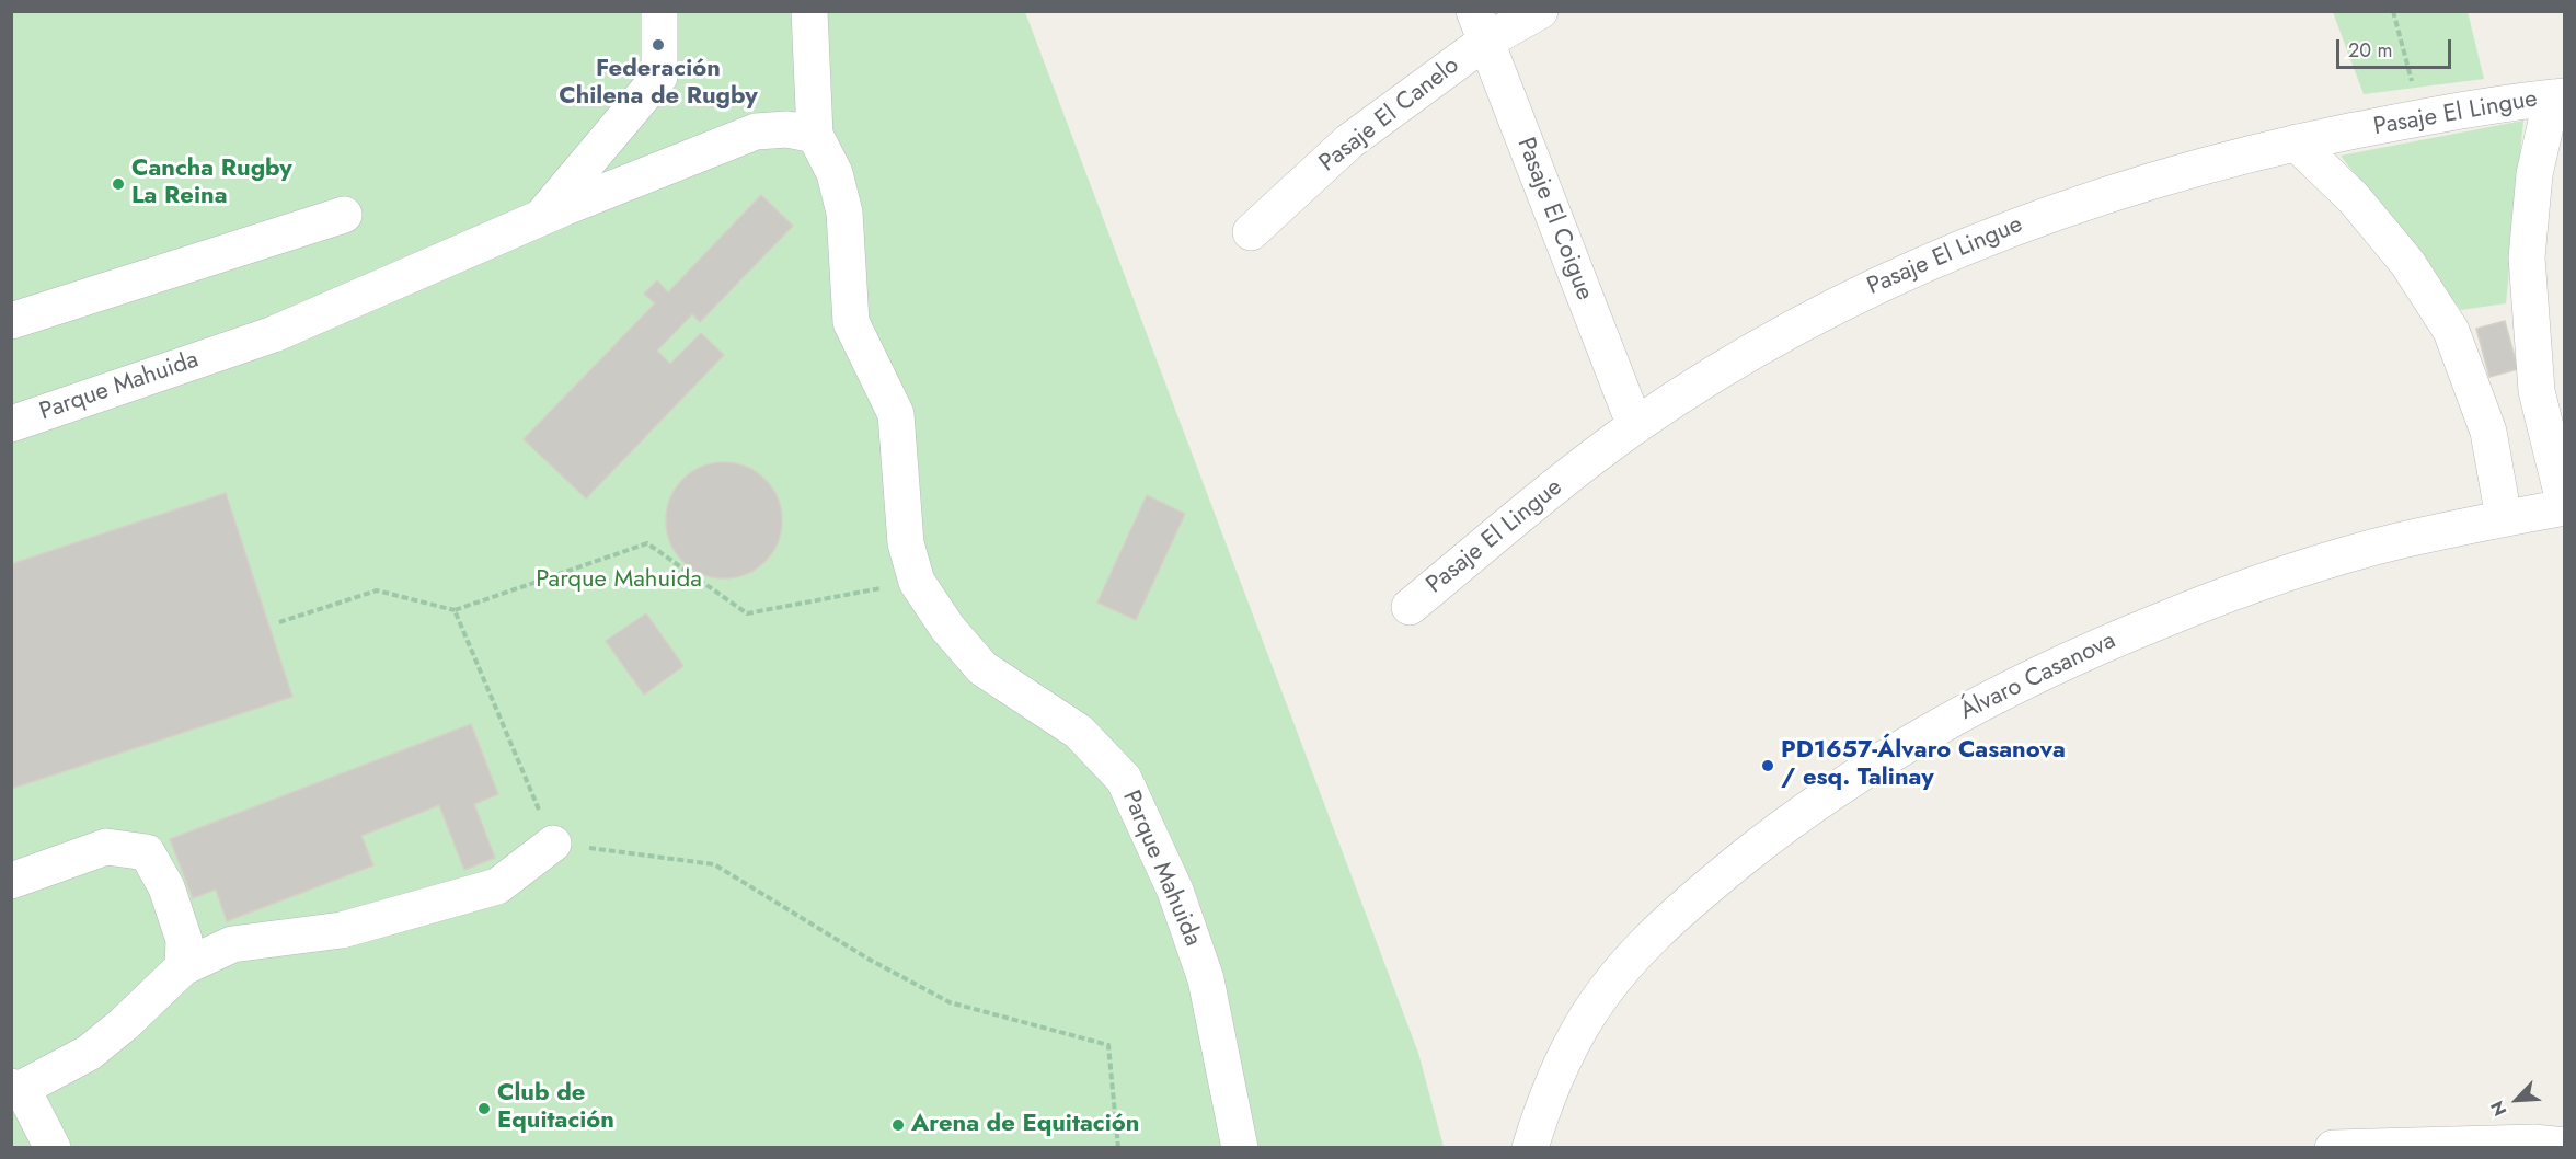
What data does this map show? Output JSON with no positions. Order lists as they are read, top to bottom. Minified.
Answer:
{"streets":{"street":["Pasaje El Lingue","Pasaje El Canelo","Pasaje El Coigue","Parque Mahuida","Álvaro Casanova"]},"crossings":[["Pasaje El Lingue","Pasaje El Coigue"],["Pasaje El Canelo","Pasaje El Coigue"]],"parks":["Parque Mahuida"],"places":["Federación Chilena de Rugby","Cancha Rugby La Reina","PD1657-Álvaro Casanova / esq. Talinay","Club de Equitación","Arena de Equitación"],"scale_bar":"20 m","north":"bottom left"}
